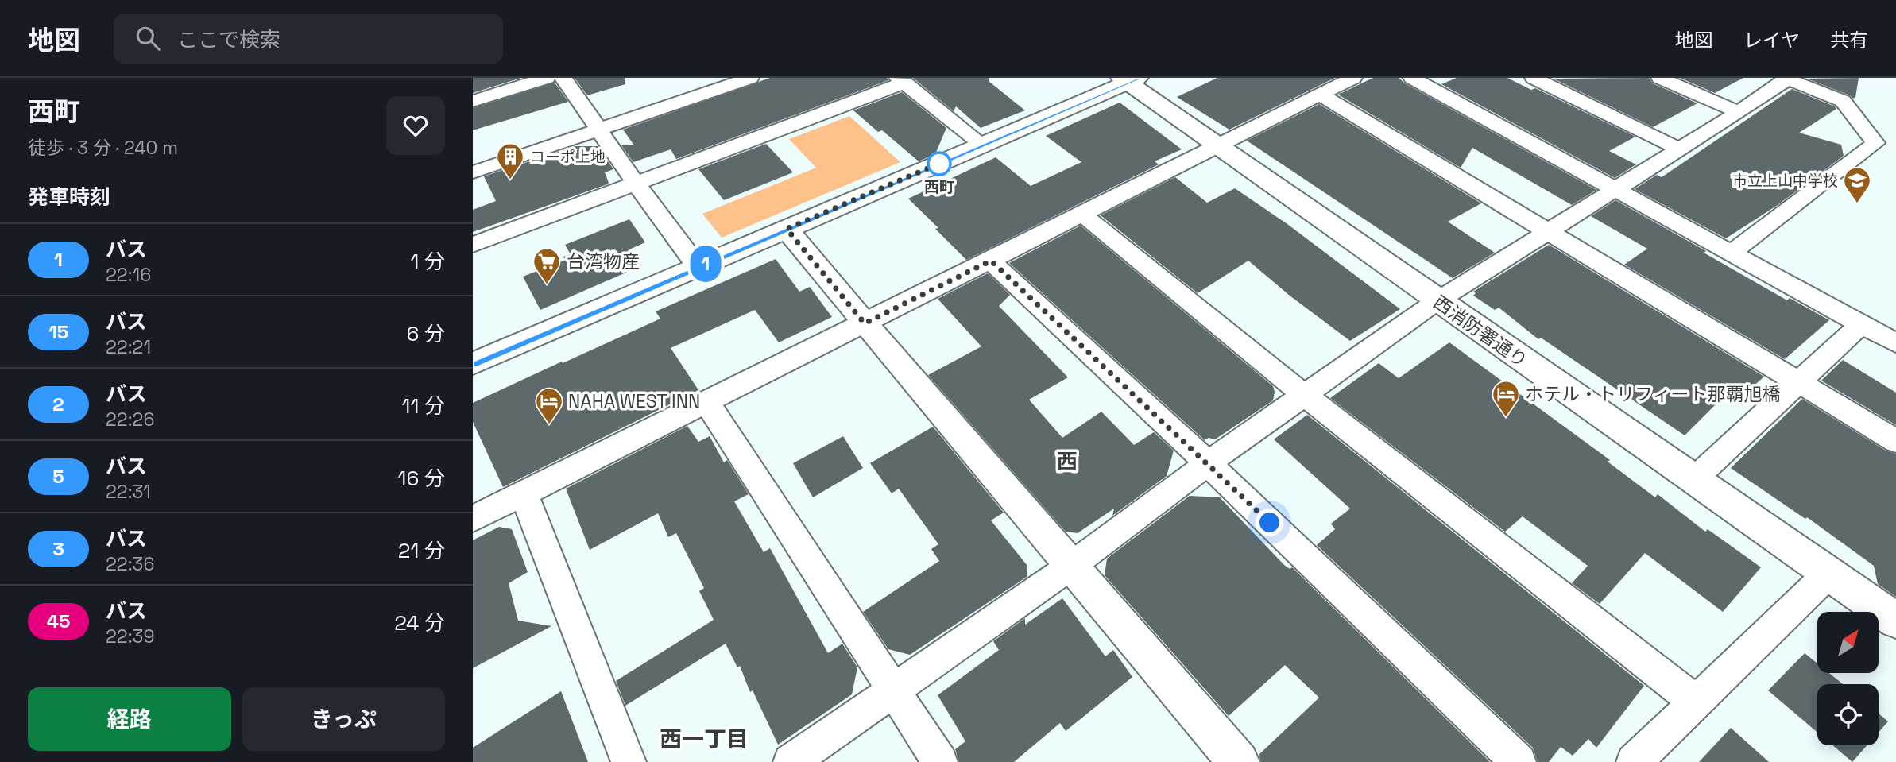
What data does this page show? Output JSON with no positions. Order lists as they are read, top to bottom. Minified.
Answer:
{"streets":{"street":["西消防署通り"]},"districts":["西","西一丁目"],"places":{"other":["西町"],"building":["コーポ上地"],"school or university":["市立上山中学校"],"supermarket":["台湾物産"],"hotel":["ホテル・トリフィート那覇旭橋","NAHA WEST INN"]},"lines":["bus line 1"],"north":"top right","page":{"header":"地図","search":"ここで検索","nav":["地図","レイヤ","共有"],"heading":[["西町","徒歩 · 3 分 · 240 m"],"発車時刻"],"on_map":"1","list":[{"mark":"1","name":"バス","note":"22:16","value":"1 分"},{"mark":"15","name":"バス","note":"22:21","value":"6 分"},{"mark":"2","name":"バス","note":"22:26","value":"11 分"},{"mark":"5","name":"バス","note":"22:31","value":"16 分"},{"mark":"3","name":"バス","note":"22:36","value":"21 分"},{"mark":"45","name":"バス","note":"22:39","value":"24 分"}],"buttons":["経路","きっぷ"]}}
